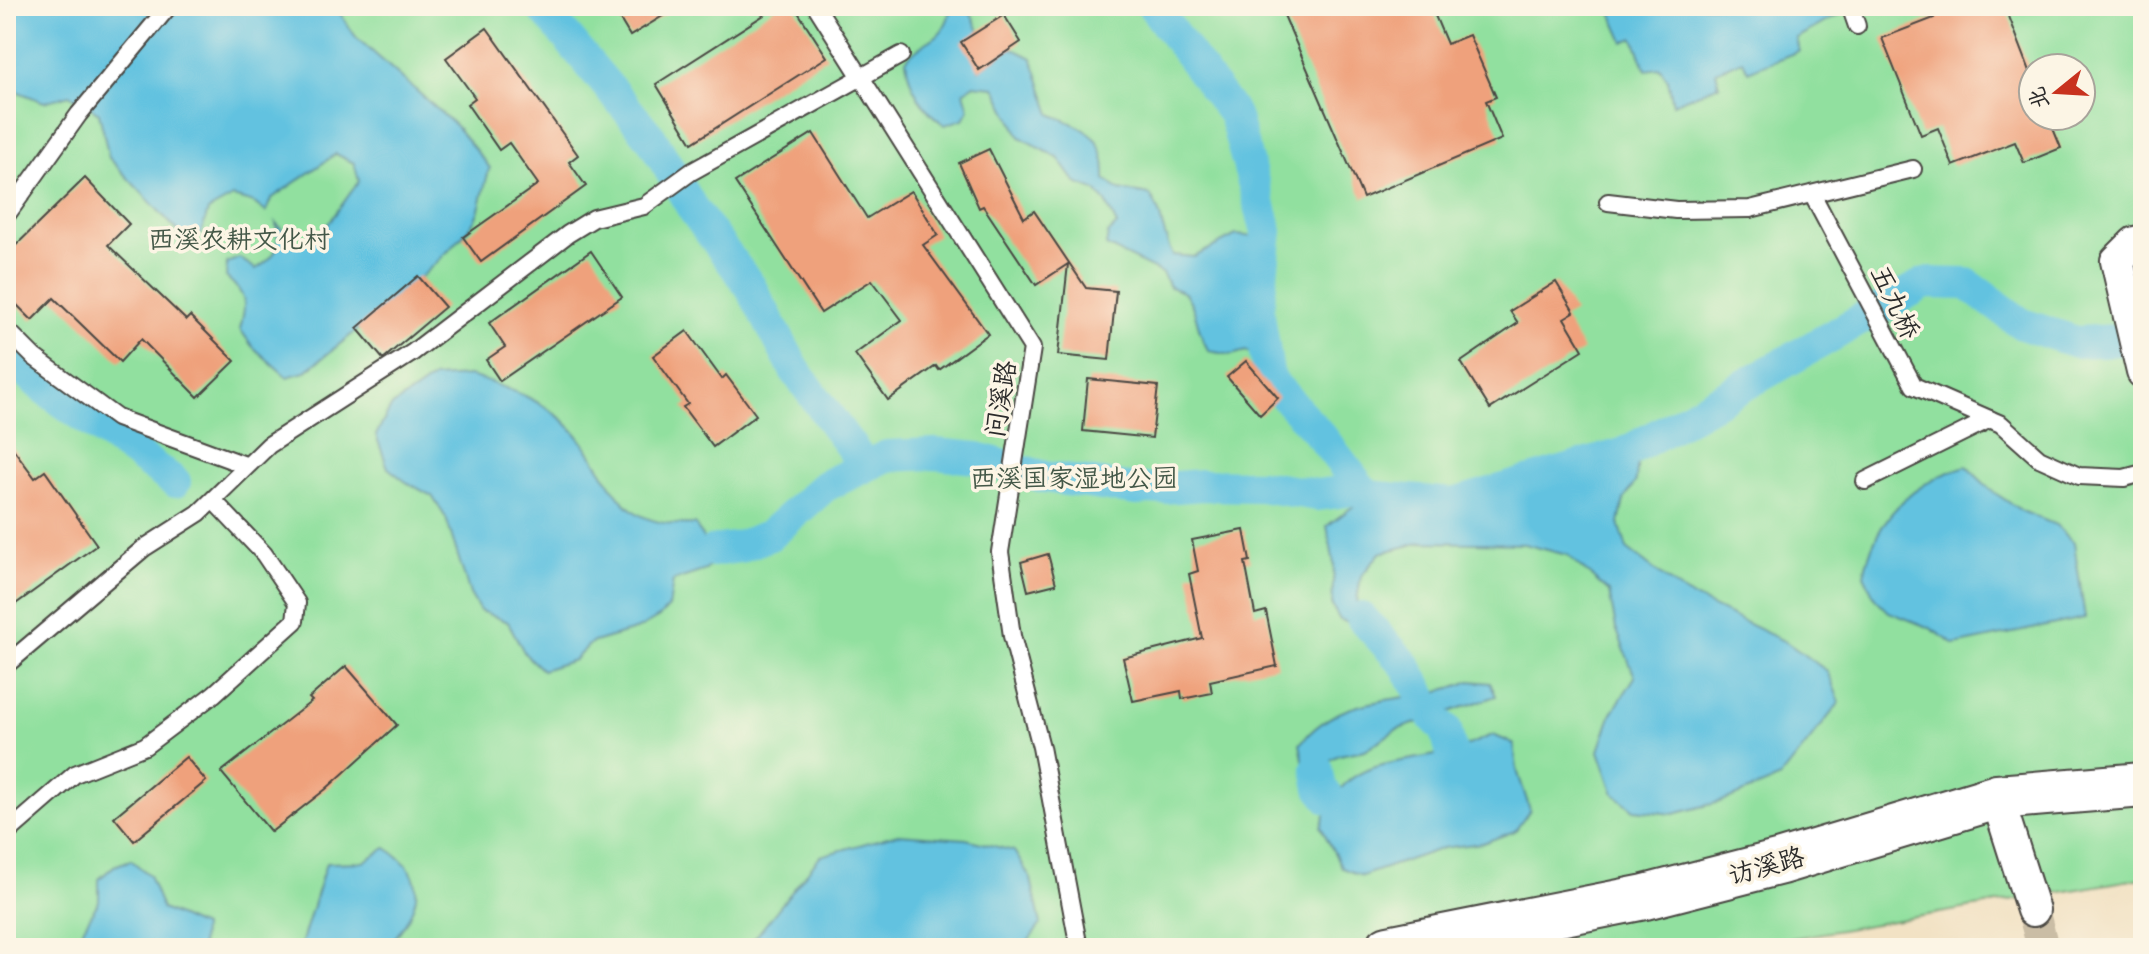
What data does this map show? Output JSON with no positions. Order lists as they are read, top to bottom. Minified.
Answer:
{"streets":{"street":["访溪路"],"lane":["五九桥","问溪路"]},"parks":["西溪农耕文化村","西溪国家湿地公园"],"north":"left"}
